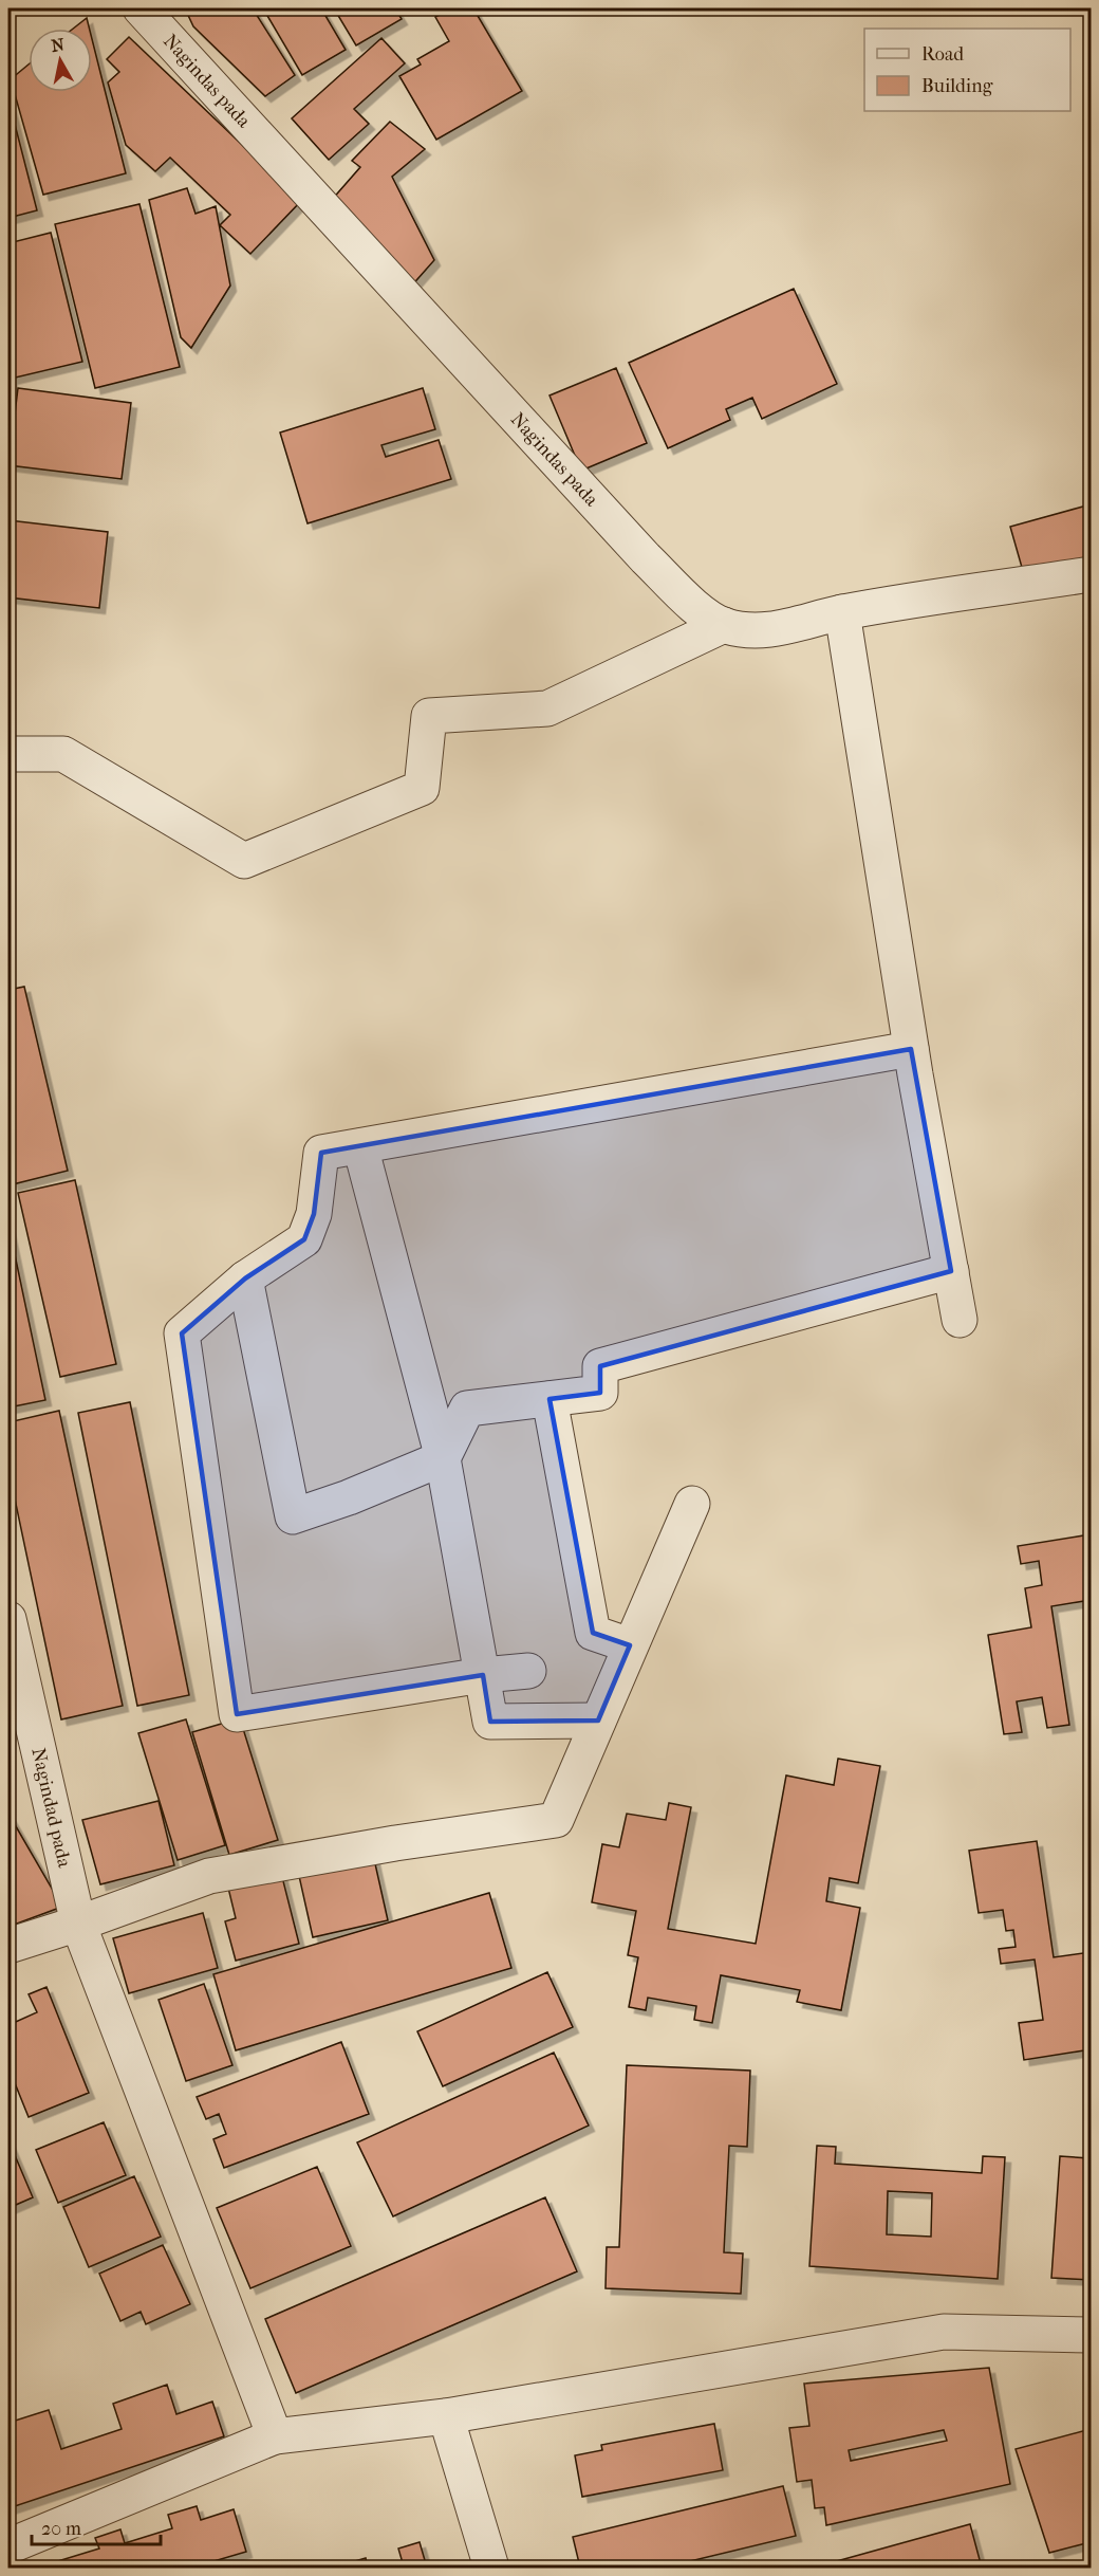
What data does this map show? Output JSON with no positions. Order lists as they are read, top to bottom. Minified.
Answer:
{"streets":{"street":["Nagindas pada","Nagindad pada"]},"legend":["Road","Building"],"scale_bar":"20 m","north":"top"}
